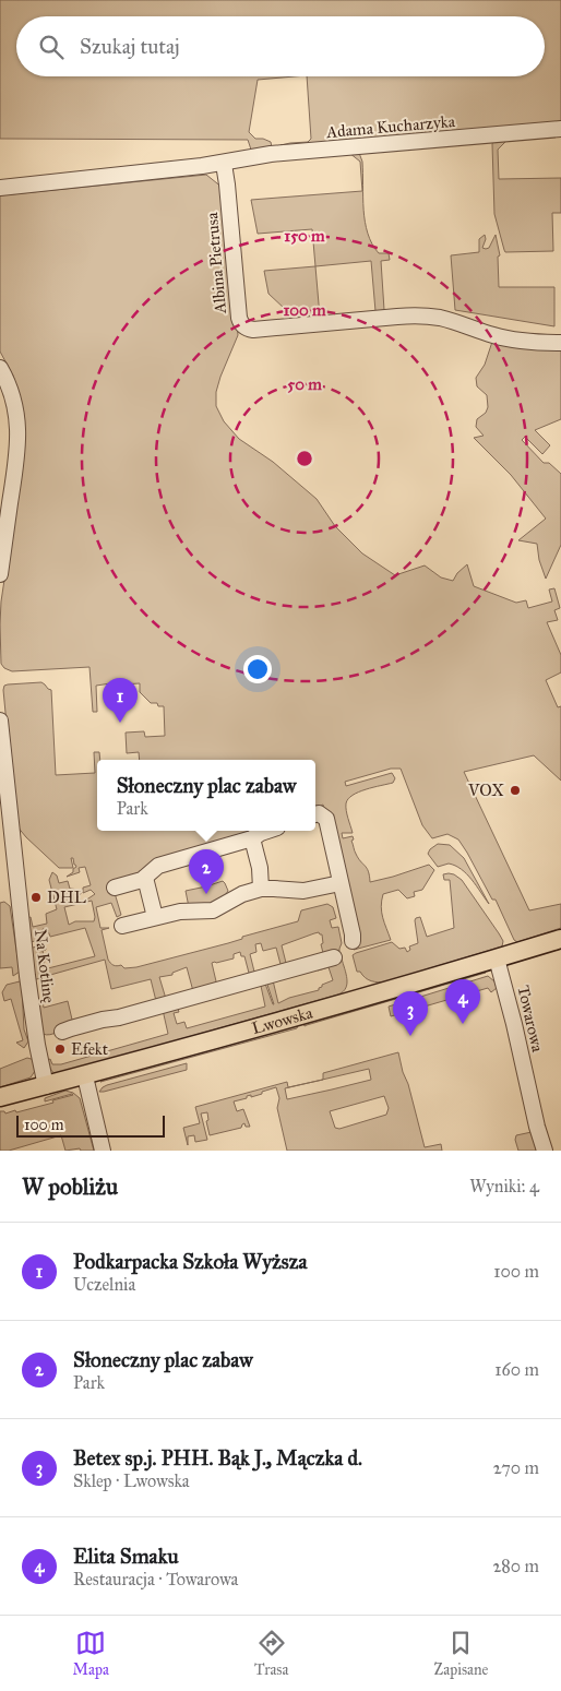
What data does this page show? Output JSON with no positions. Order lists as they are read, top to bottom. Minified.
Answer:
{"streets":{"main road":["Lwowska"],"street":["Adama Kucharzyka","Albina Pietrusa","Na Kotlinę","Towarowa"]},"crossings":[["Adama Kucharzyka","Albina Pietrusa"],["Na Kotlinę","Lwowska"],["Towarowa","Lwowska"]],"places":["VOX","DHL","Efekt"],"scale_bar":"100 m","page":{"search":"Szukaj tutaj","pins":["1","2","4","3"],"popup":["Słoneczny plac zabaw","Park"],"scale":"100 m","heading":["W pobliżu","Wyniki: 4"],"list":[{"mark":"1","name":"Podkarpacka Szkoła Wyższa","note":"Uczelnia","value":"100 m"},{"mark":"2","name":"Słoneczny plac zabaw","note":"Park","value":"160 m"},{"mark":"3","name":"Betex sp.j. PHH. Bąk J., Mączka d.","note":"Sklep · Lwowska","value":"270 m"},{"mark":"4","name":"Elita Smaku","note":"Restauracja · Towarowa","value":"280 m"}],"nav":["Mapa","Trasa","Zapisane"]},"rings":["150 m","100 m","50 m"]}
